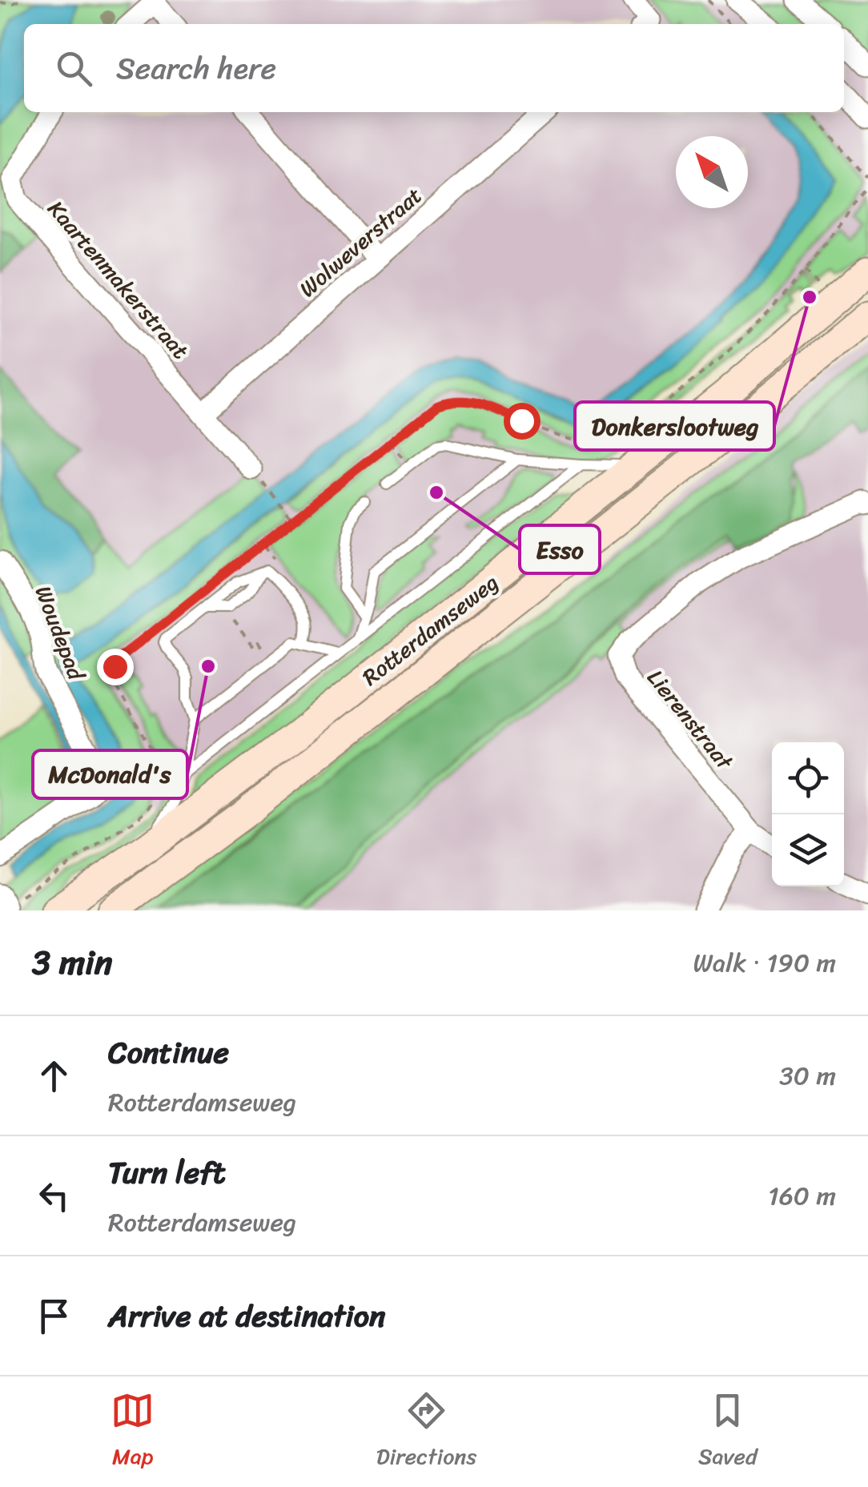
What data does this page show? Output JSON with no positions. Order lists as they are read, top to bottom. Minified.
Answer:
{"streets":{"main road":["Rotterdamseweg"],"street":["Wolweverstraat","Kaartenmakerstraat","Woudepad","Lierenstraat"]},"crossings":[["Wolweverstraat","Kaartenmakerstraat"]],"places":["Donkerslootweg","Esso","McDonald's"],"north":"top left","page":{"search":"Search here","heading":["3 min","Walk · 190 m"],"list":[["Continue","Rotterdamseweg","30 m"],["Turn left","Rotterdamseweg","160 m"],"Arrive at destination"],"nav":["Map","Directions","Saved"]}}
